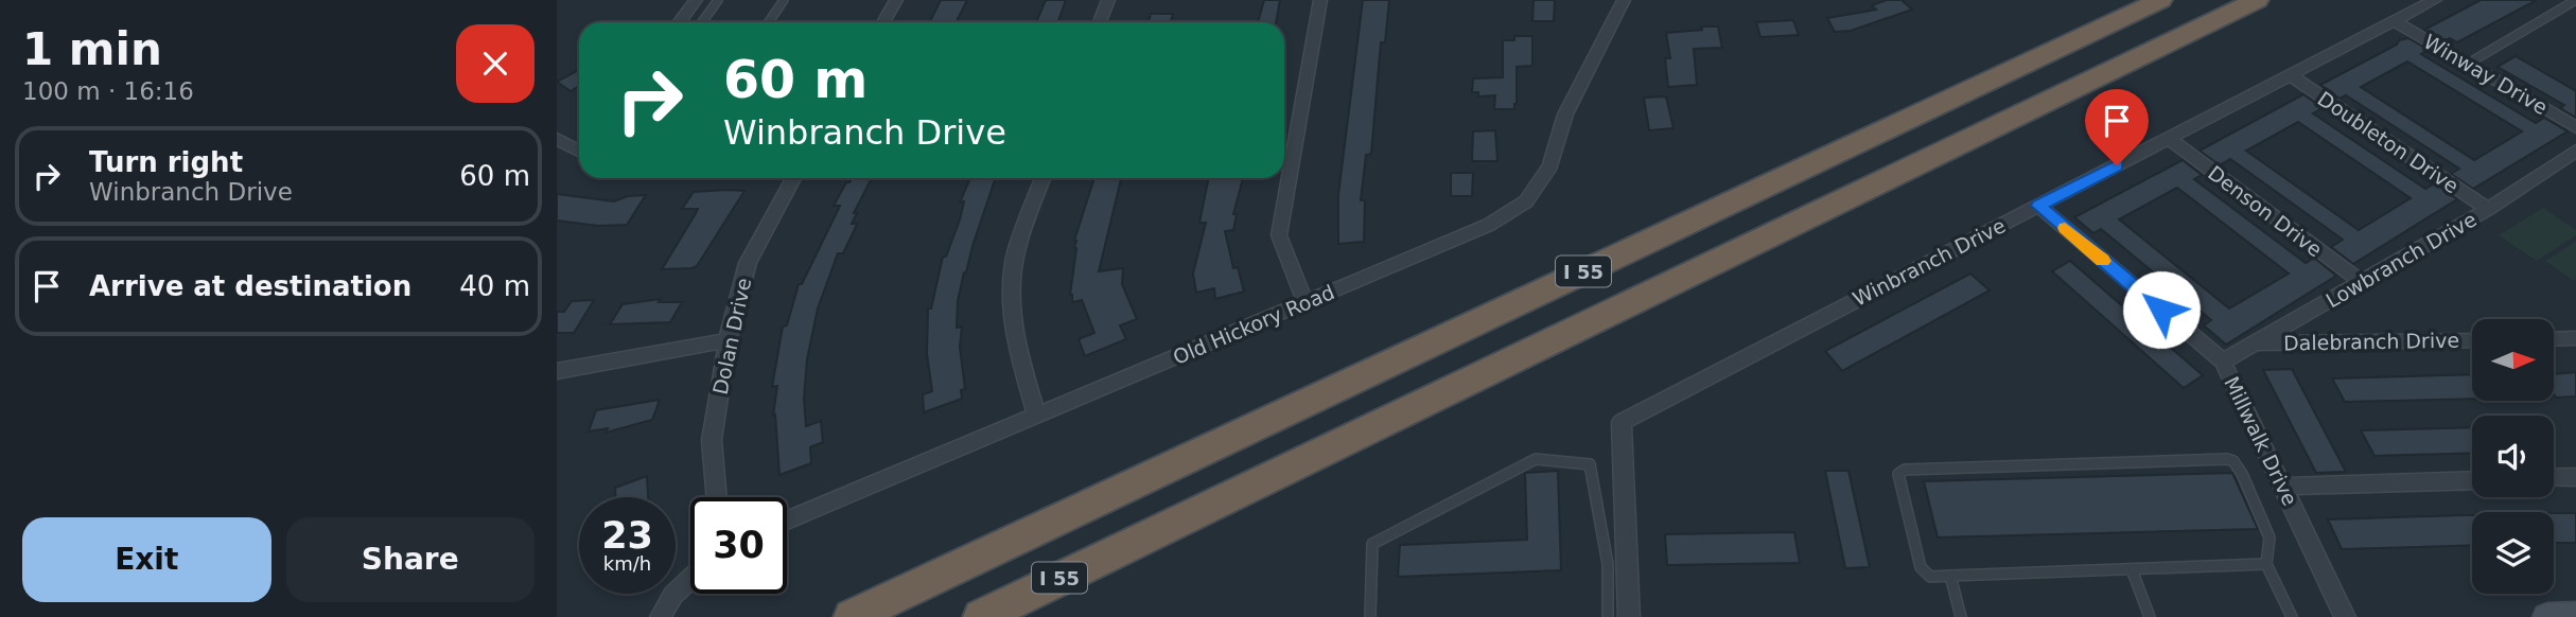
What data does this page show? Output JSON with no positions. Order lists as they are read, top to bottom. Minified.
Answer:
{"streets":{"highway":["I 55"],"street":["Winway Drive","Doubleton Drive","Denson Drive","Lowbranch Drive","Winbranch Drive","Old Hickory Road","Dolan Drive","Dalebranch Drive","Millwalk Drive"]},"crossings":[["Winway Drive","Winbranch Drive"],["Doubleton Drive","Lowbranch Drive"],["Doubleton Drive","Winbranch Drive"],["Denson Drive","Lowbranch Drive"],["Denson Drive","Winbranch Drive"],["Lowbranch Drive","Dalebranch Drive"],["Lowbranch Drive","Millwalk Drive"],["Winbranch Drive","Millwalk Drive"]],"north":"right","page":{"heading":["1 min","100 m · 16:16"],"turn":["60 m","Winbranch Drive"],"list":[{"name":"Turn right","note":"Winbranch Drive","value":"60 m"},{"name":"Arrive at destination","value":"40 m"}],"speed":"23 km/h","limit":"30","buttons":["Exit","Share"]}}
